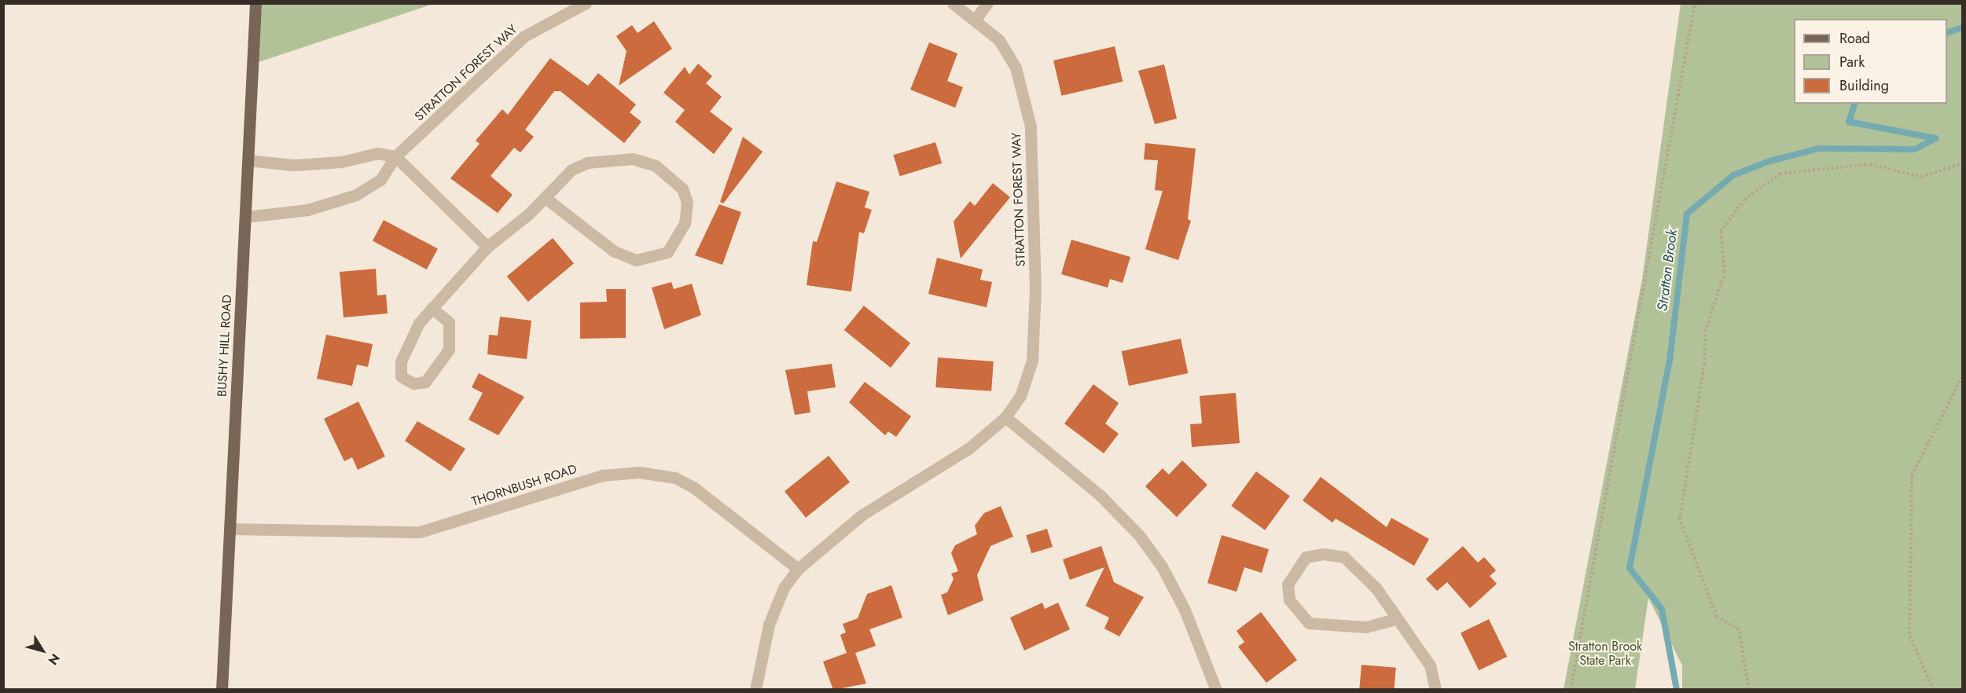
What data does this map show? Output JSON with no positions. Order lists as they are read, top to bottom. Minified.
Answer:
{"streets":{"main road":["BUSHY HILL ROAD"],"street":["STRATTON FOREST WAY","THORNBUSH ROAD"]},"crossings":[["STRATTON FOREST WAY","BUSHY HILL ROAD"],["STRATTON FOREST WAY","THORNBUSH ROAD"],["BUSHY HILL ROAD","THORNBUSH ROAD"]],"water":["Stratton Brook"],"parks":["Stratton Brook State Park"],"legend":["Road","Park","Building"],"north":"bottom right"}
